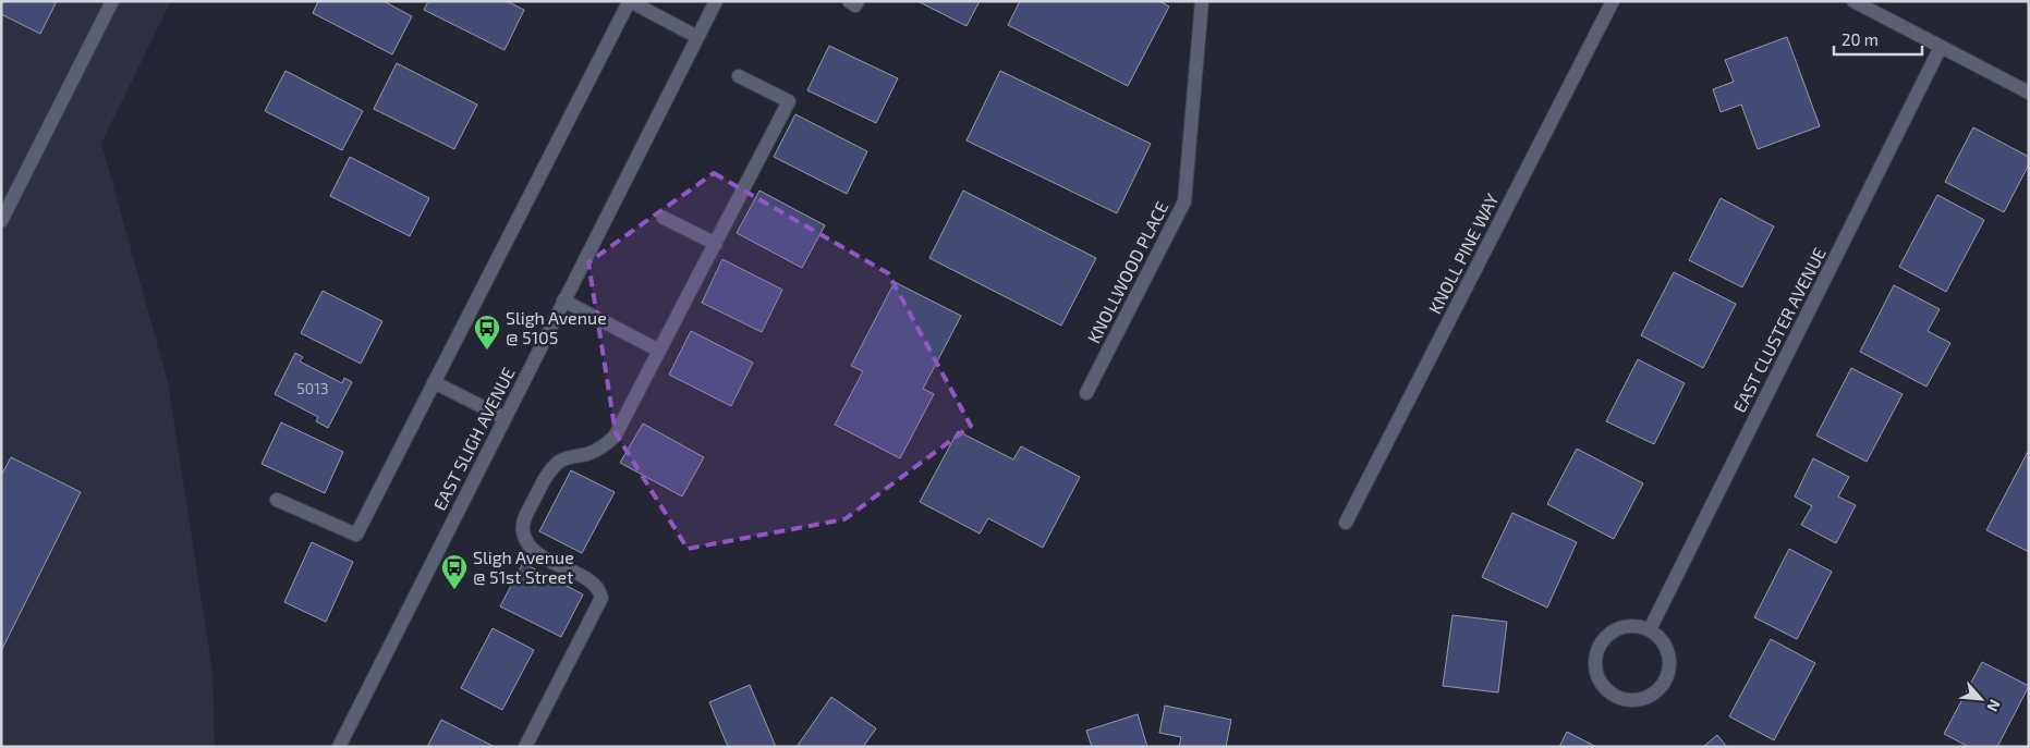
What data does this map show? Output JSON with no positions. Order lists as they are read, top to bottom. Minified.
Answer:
{"streets":{"street":["KNOLL PINE WAY","KNOLLWOOD PLACE","EAST CLUSTER AVENUE","EAST SLIGH AVENUE"]},"places":{"bus stop":["Sligh Avenue @ 5105","Sligh Avenue @ 51st Street"]},"house_numbers":["5013"],"scale_bar":"20 m","north":"bottom right"}
